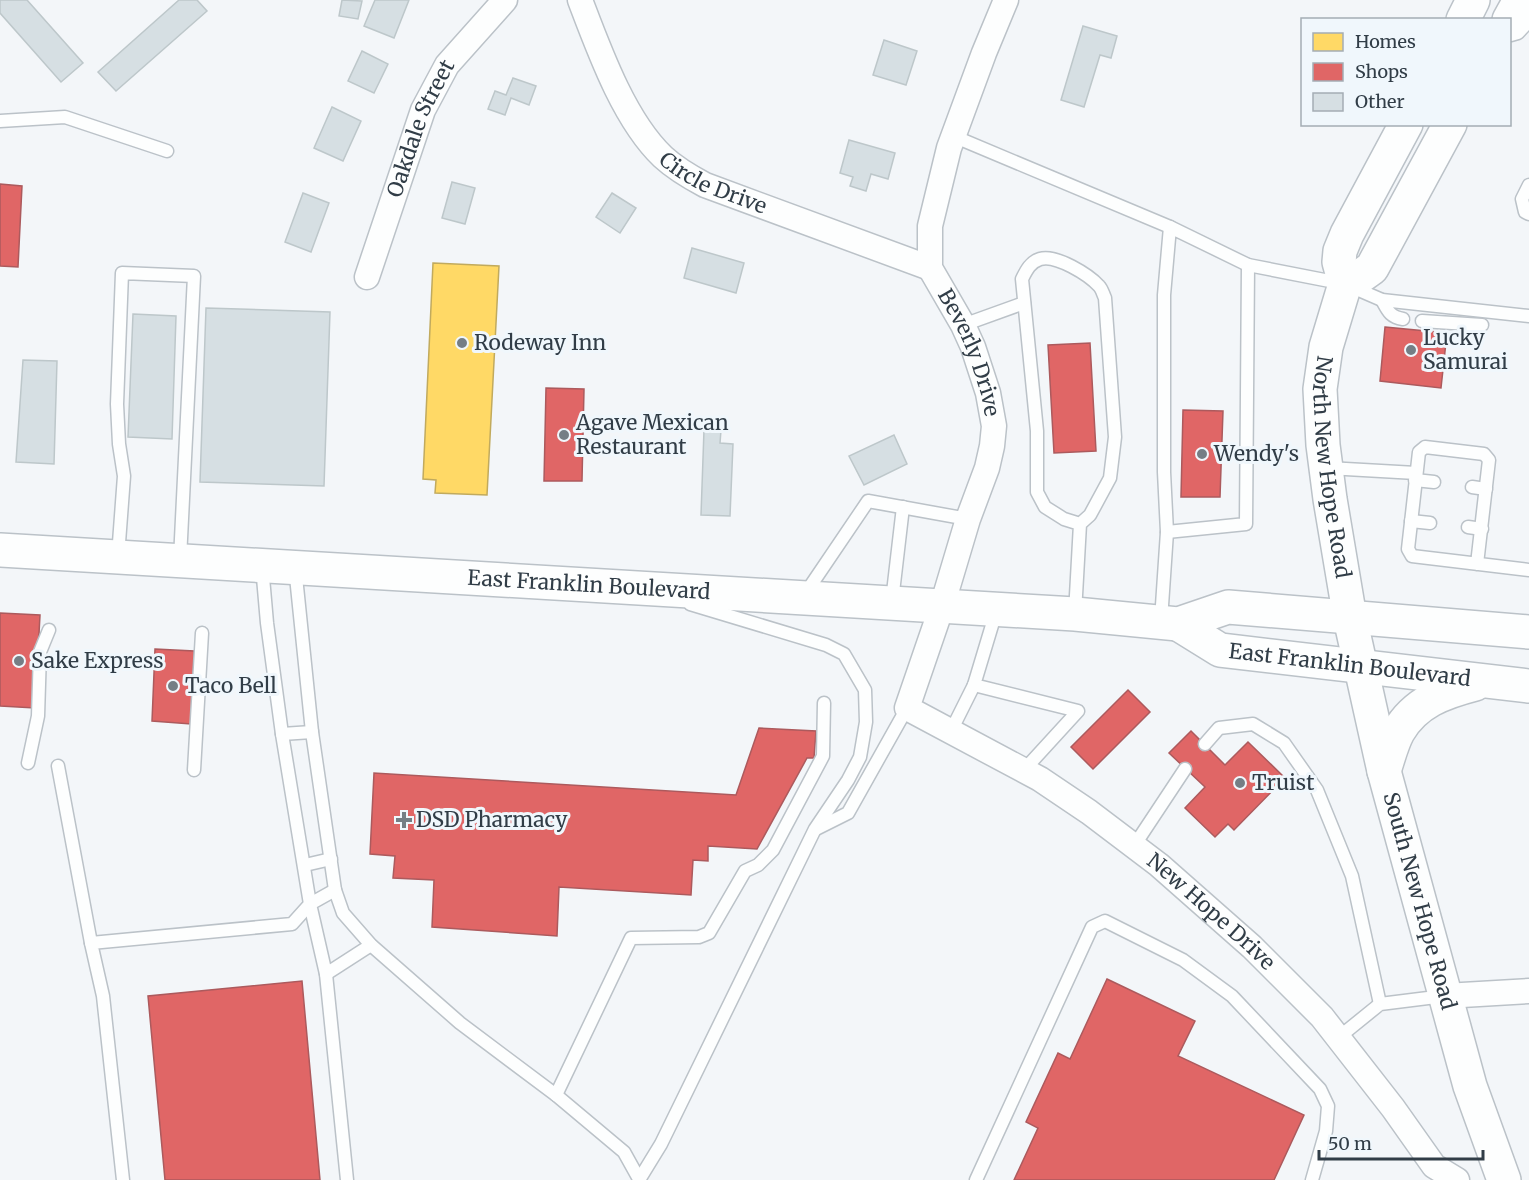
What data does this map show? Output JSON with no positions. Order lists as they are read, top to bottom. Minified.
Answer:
{"streets":{"main road":["North New Hope Road","East Franklin Boulevard","South New Hope Road"],"street":["Oakdale Street","Circle Drive","Beverly Drive","New Hope Drive"]},"crossings":[["Circle Drive","Beverly Drive"],["Beverly Drive","East Franklin Boulevard"],["Beverly Drive","New Hope Drive"],["North New Hope Road","East Franklin Boulevard"],["North New Hope Road","South New Hope Road"],["East Franklin Boulevard","South New Hope Road"]],"places":{"other":["Rodeway Inn","Lucky Samurai","Agave Mexican Restaurant","Wendy's","Sake Express","Taco Bell","Truist"],"health":["DSD Pharmacy"]},"legend":["Homes","Shops","Other"],"scale_bar":"50 m"}
